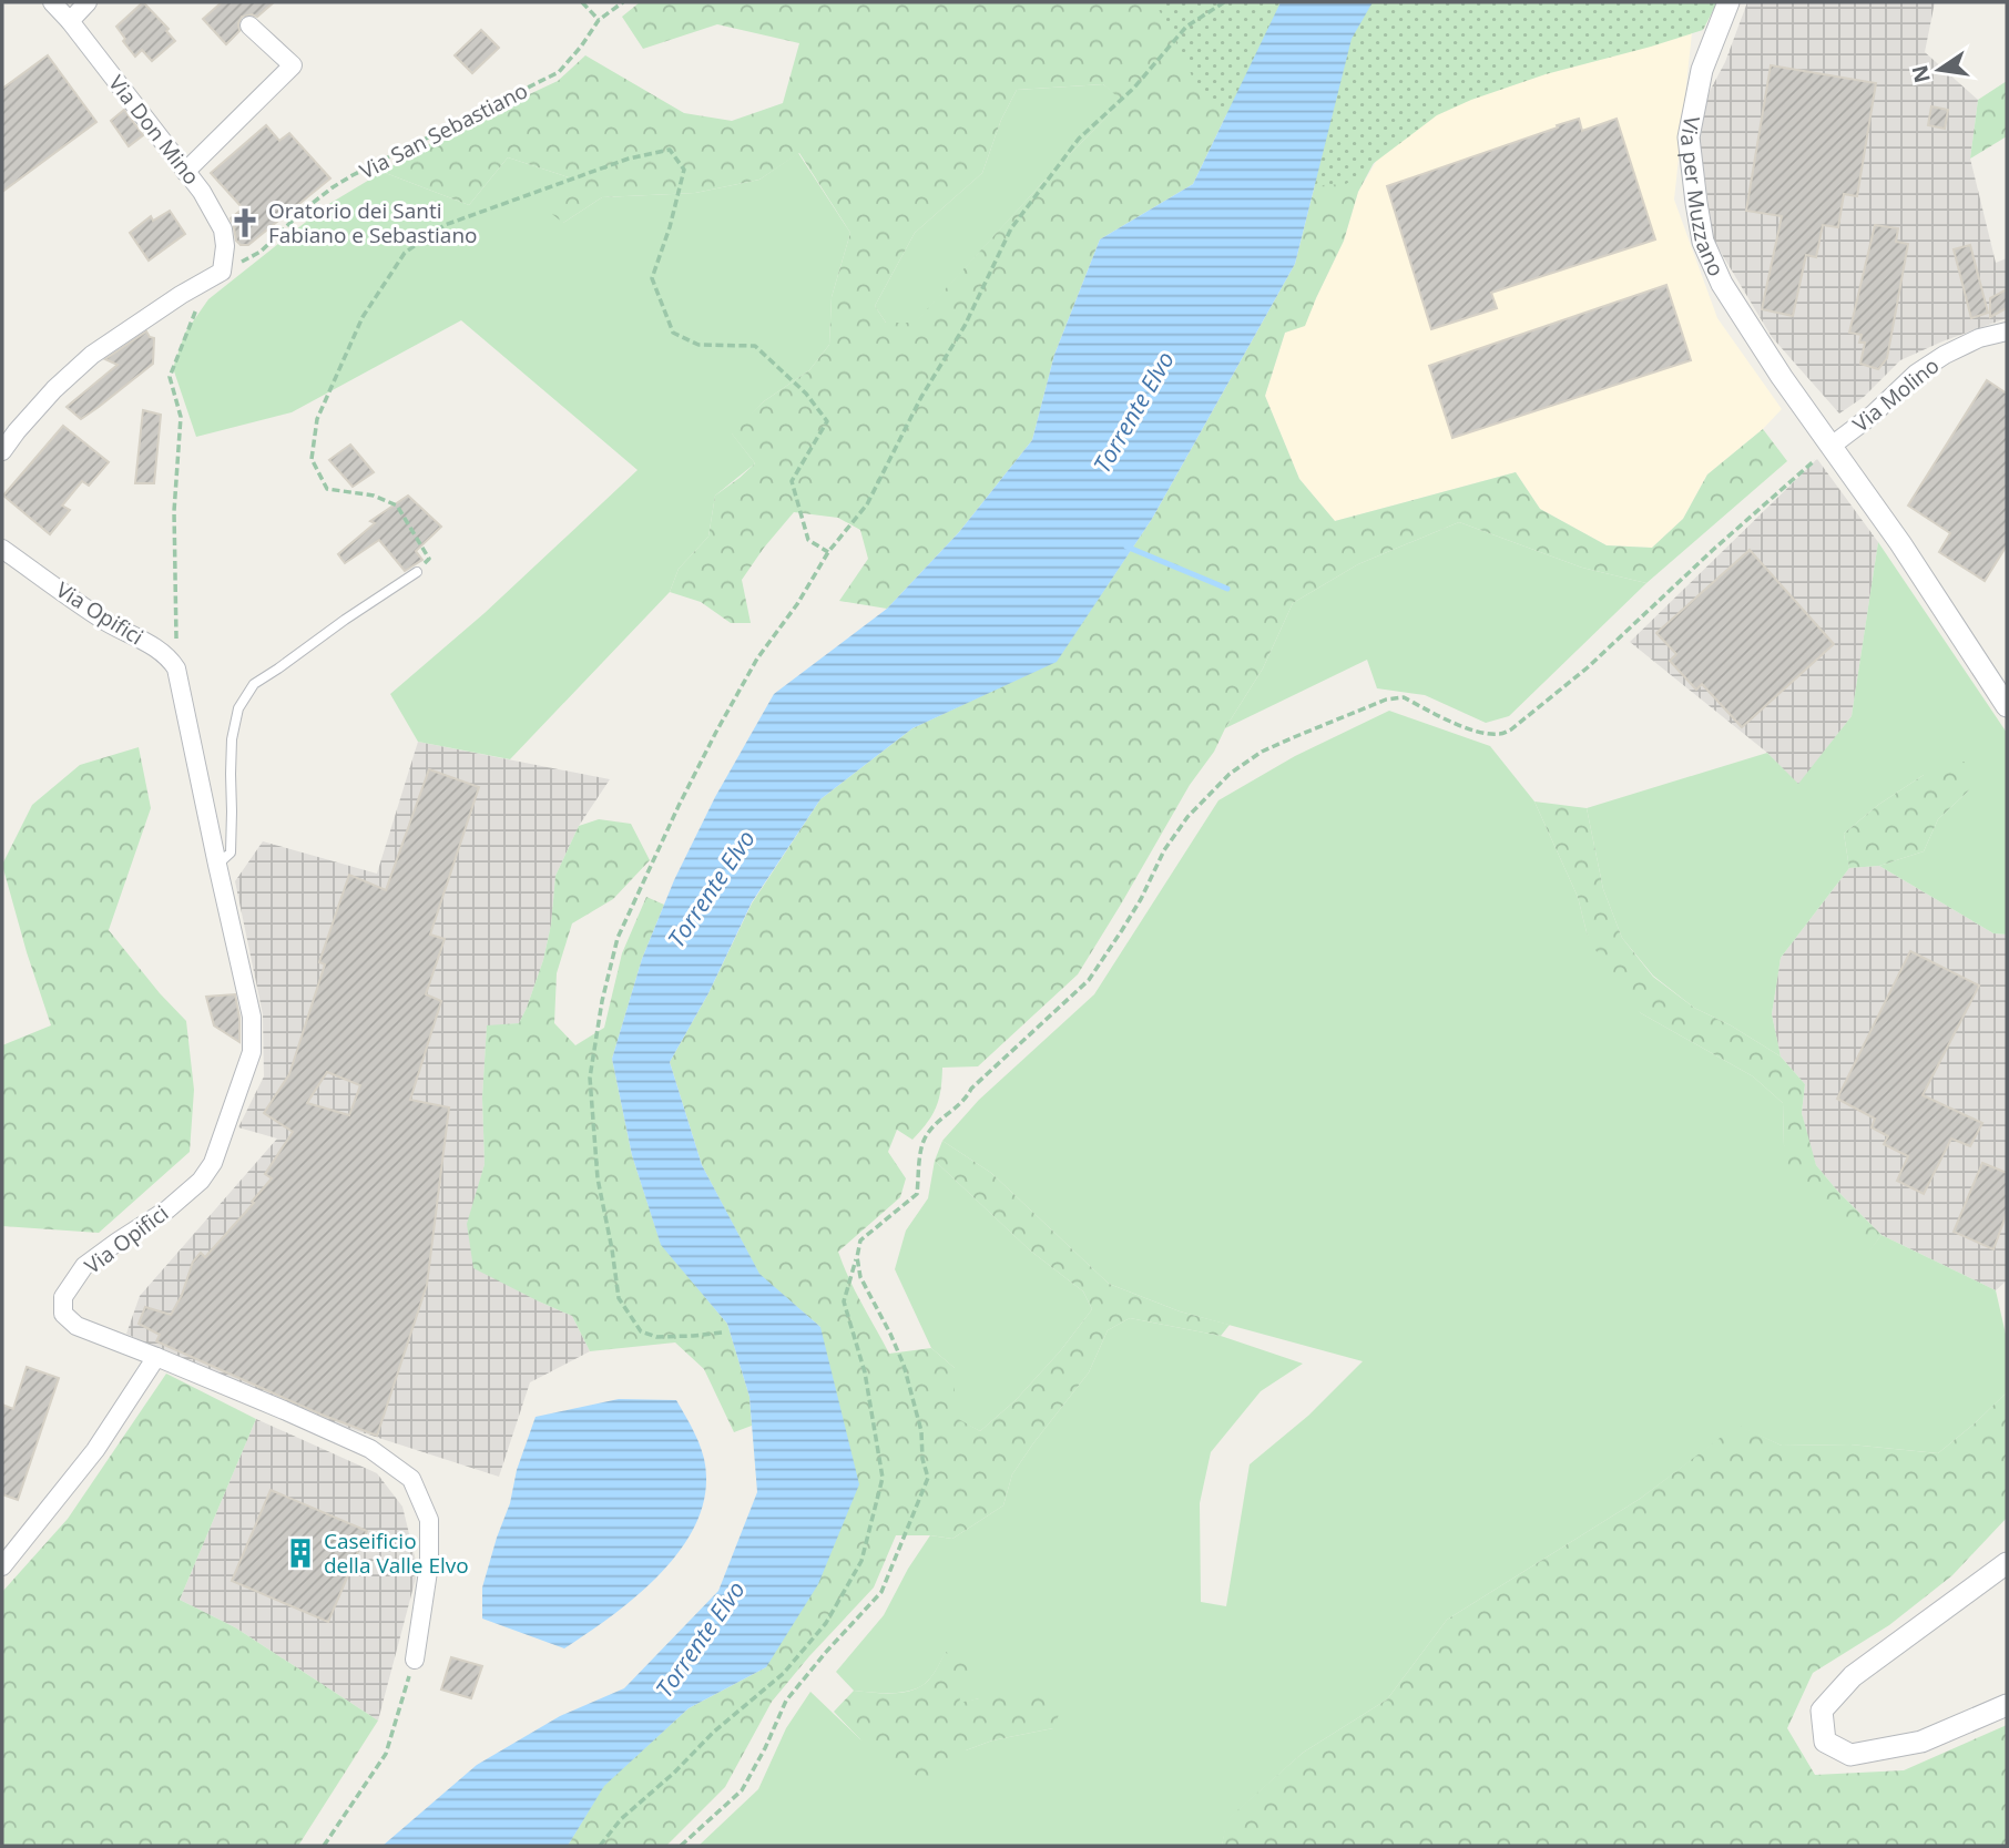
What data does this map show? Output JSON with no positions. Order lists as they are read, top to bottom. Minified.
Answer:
{"streets":{"street":["Via Don Mino","Via per Muzzano","Via Molino","Via Opifici"],"path":["Via San Sebastiano"]},"crossings":[["Via Don Mino","Via San Sebastiano"],["Via per Muzzano","Via Molino"]],"water":["Torrente Elvo"],"places":{"church":["Oratorio dei Santi Fabiano e Sebastiano"],"building":["Caseificio della Valle Elvo"]},"north":"left"}
